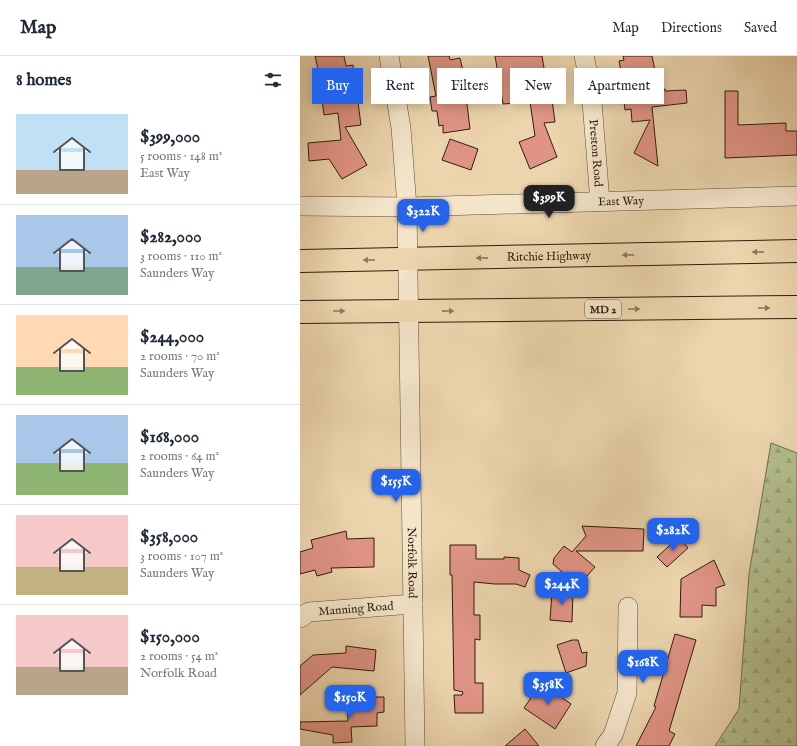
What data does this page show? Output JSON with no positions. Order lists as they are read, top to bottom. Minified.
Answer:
{"streets":{"main road":["Ritchie Highway","MD 2"],"street":["Preston Road","East Way","Norfolk Road","Manning Road"]},"crossings":[["Preston Road","East Way"],["East Way","Norfolk Road"],["Ritchie Highway","Norfolk Road"],["MD 2","Norfolk Road"],["Norfolk Road","Manning Road"]],"page":{"header":"Map","nav":["Map","Directions","Saved"],"heading":"8 homes","chip":["Buy","Rent","Filters","New","Apartment"],"list":[{"name":"$399,000","note":"5 rooms · 148 m² · East Way"},{"name":"$282,000","note":"3 rooms · 110 m² · Saunders Way"},{"name":"$244,000","note":"2 rooms · 70 m² · Saunders Way"},{"name":"$168,000","note":"2 rooms · 64 m² · Saunders Way"},{"name":"$358,000","note":"3 rooms · 107 m² · Saunders Way"},{"name":"$150,000","note":"2 rooms · 54 m² · Norfolk Road"}],"price":["$399K","$322K","$155K","$282K","$244K","$168K","$358K","$150K"]}}
